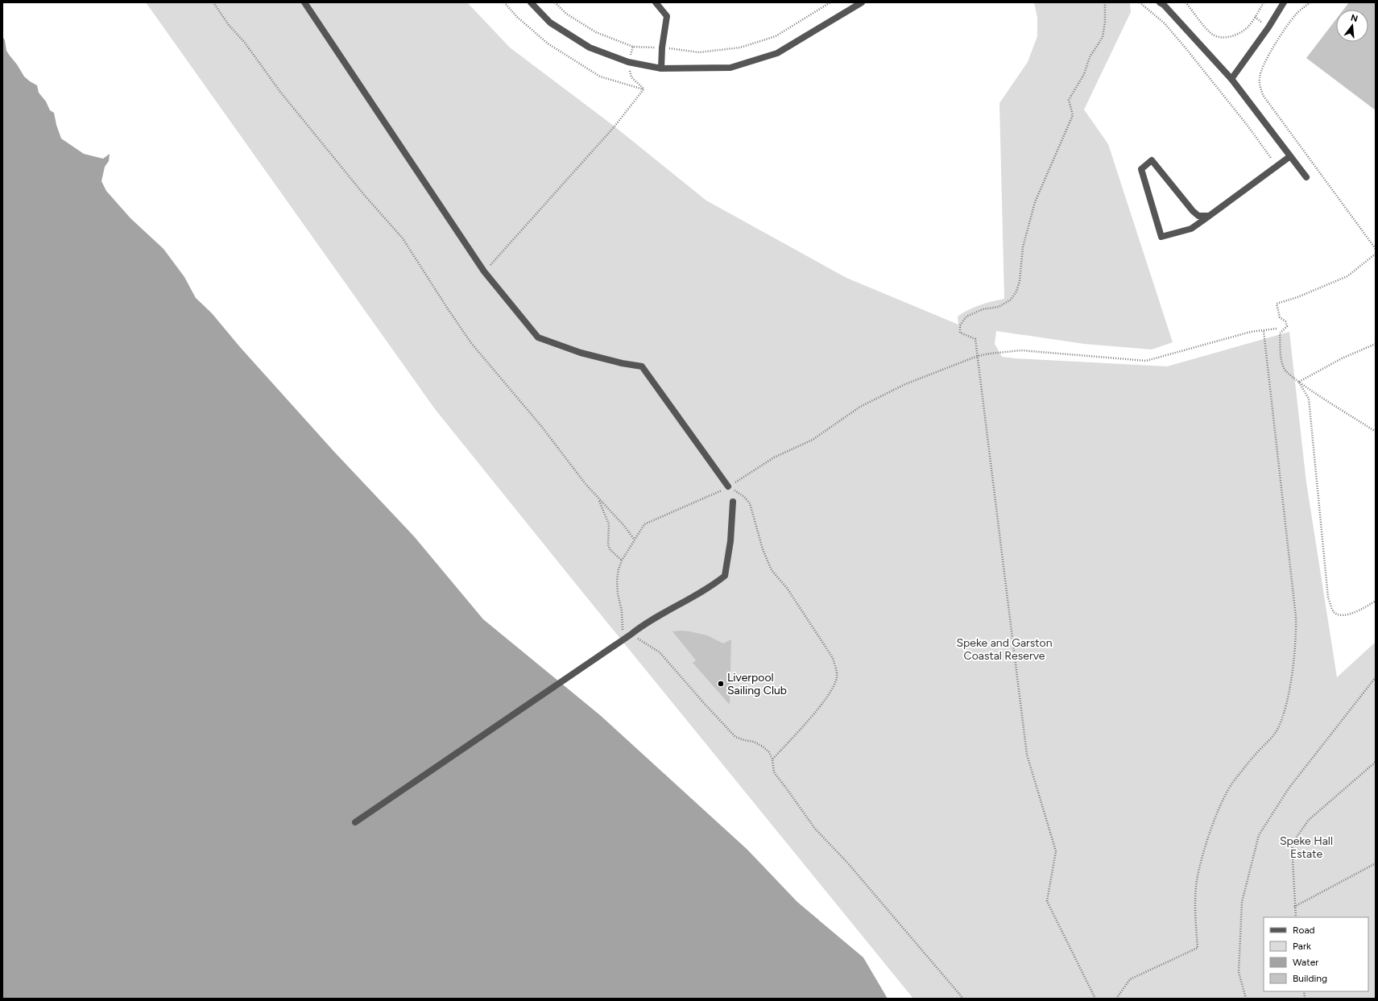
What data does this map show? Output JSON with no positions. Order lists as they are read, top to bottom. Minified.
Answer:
{"parks":["Speke and Garston Coastal Reserve","Speke Hall Estate"],"places":["Liverpool Sailing Club"],"legend":["Road","Park","Water","Building"],"north":"top"}
